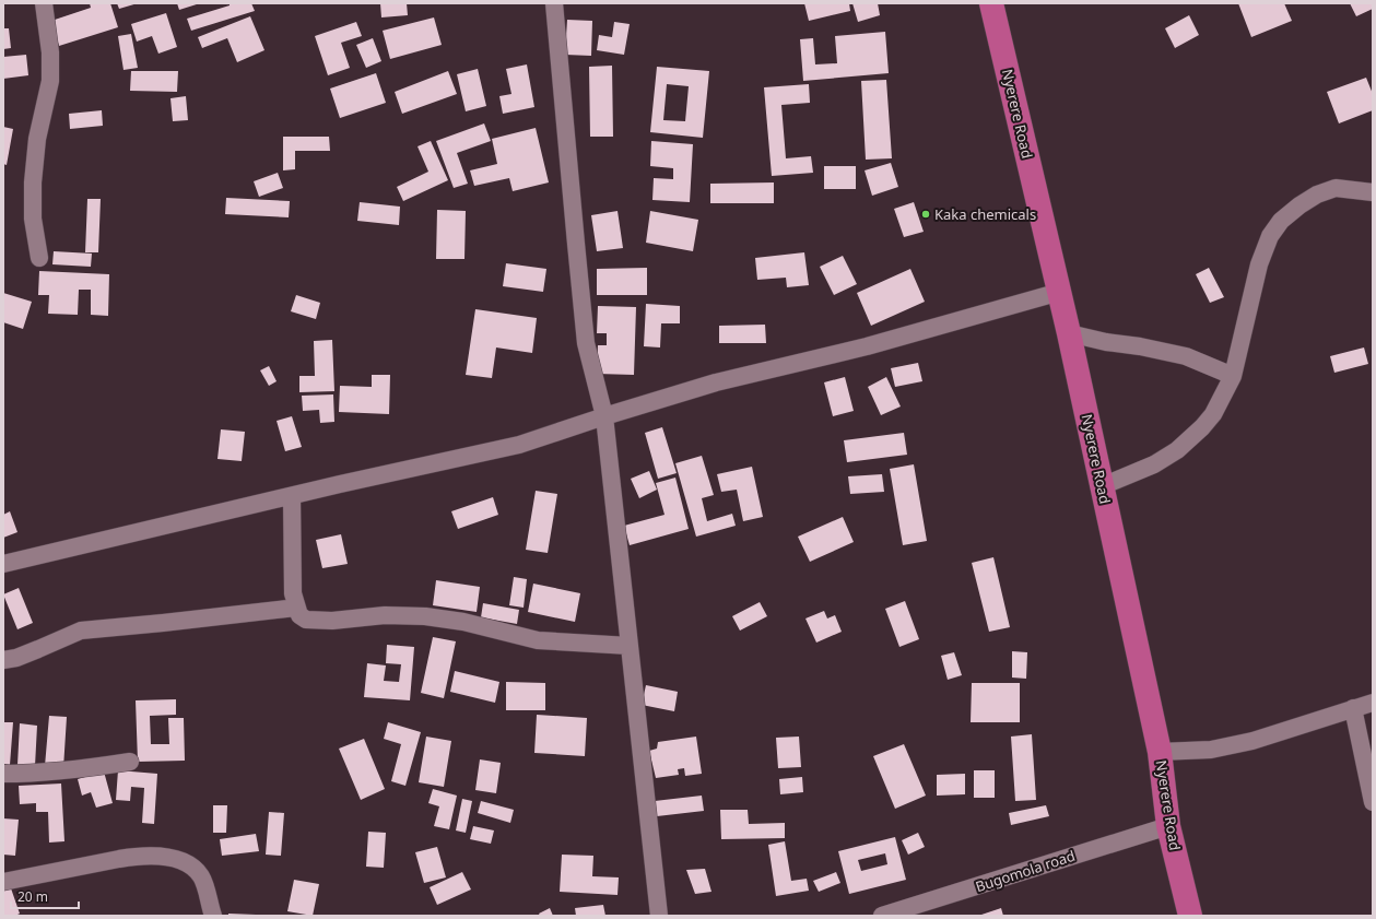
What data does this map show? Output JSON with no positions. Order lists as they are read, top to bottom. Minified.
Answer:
{"streets":{"highway":["Nyerere Road"],"street":["Bugomola road"]},"crossings":[["Nyerere Road","Bugomola road"]],"places":["Kaka chemicals"],"scale_bar":"20 m"}
